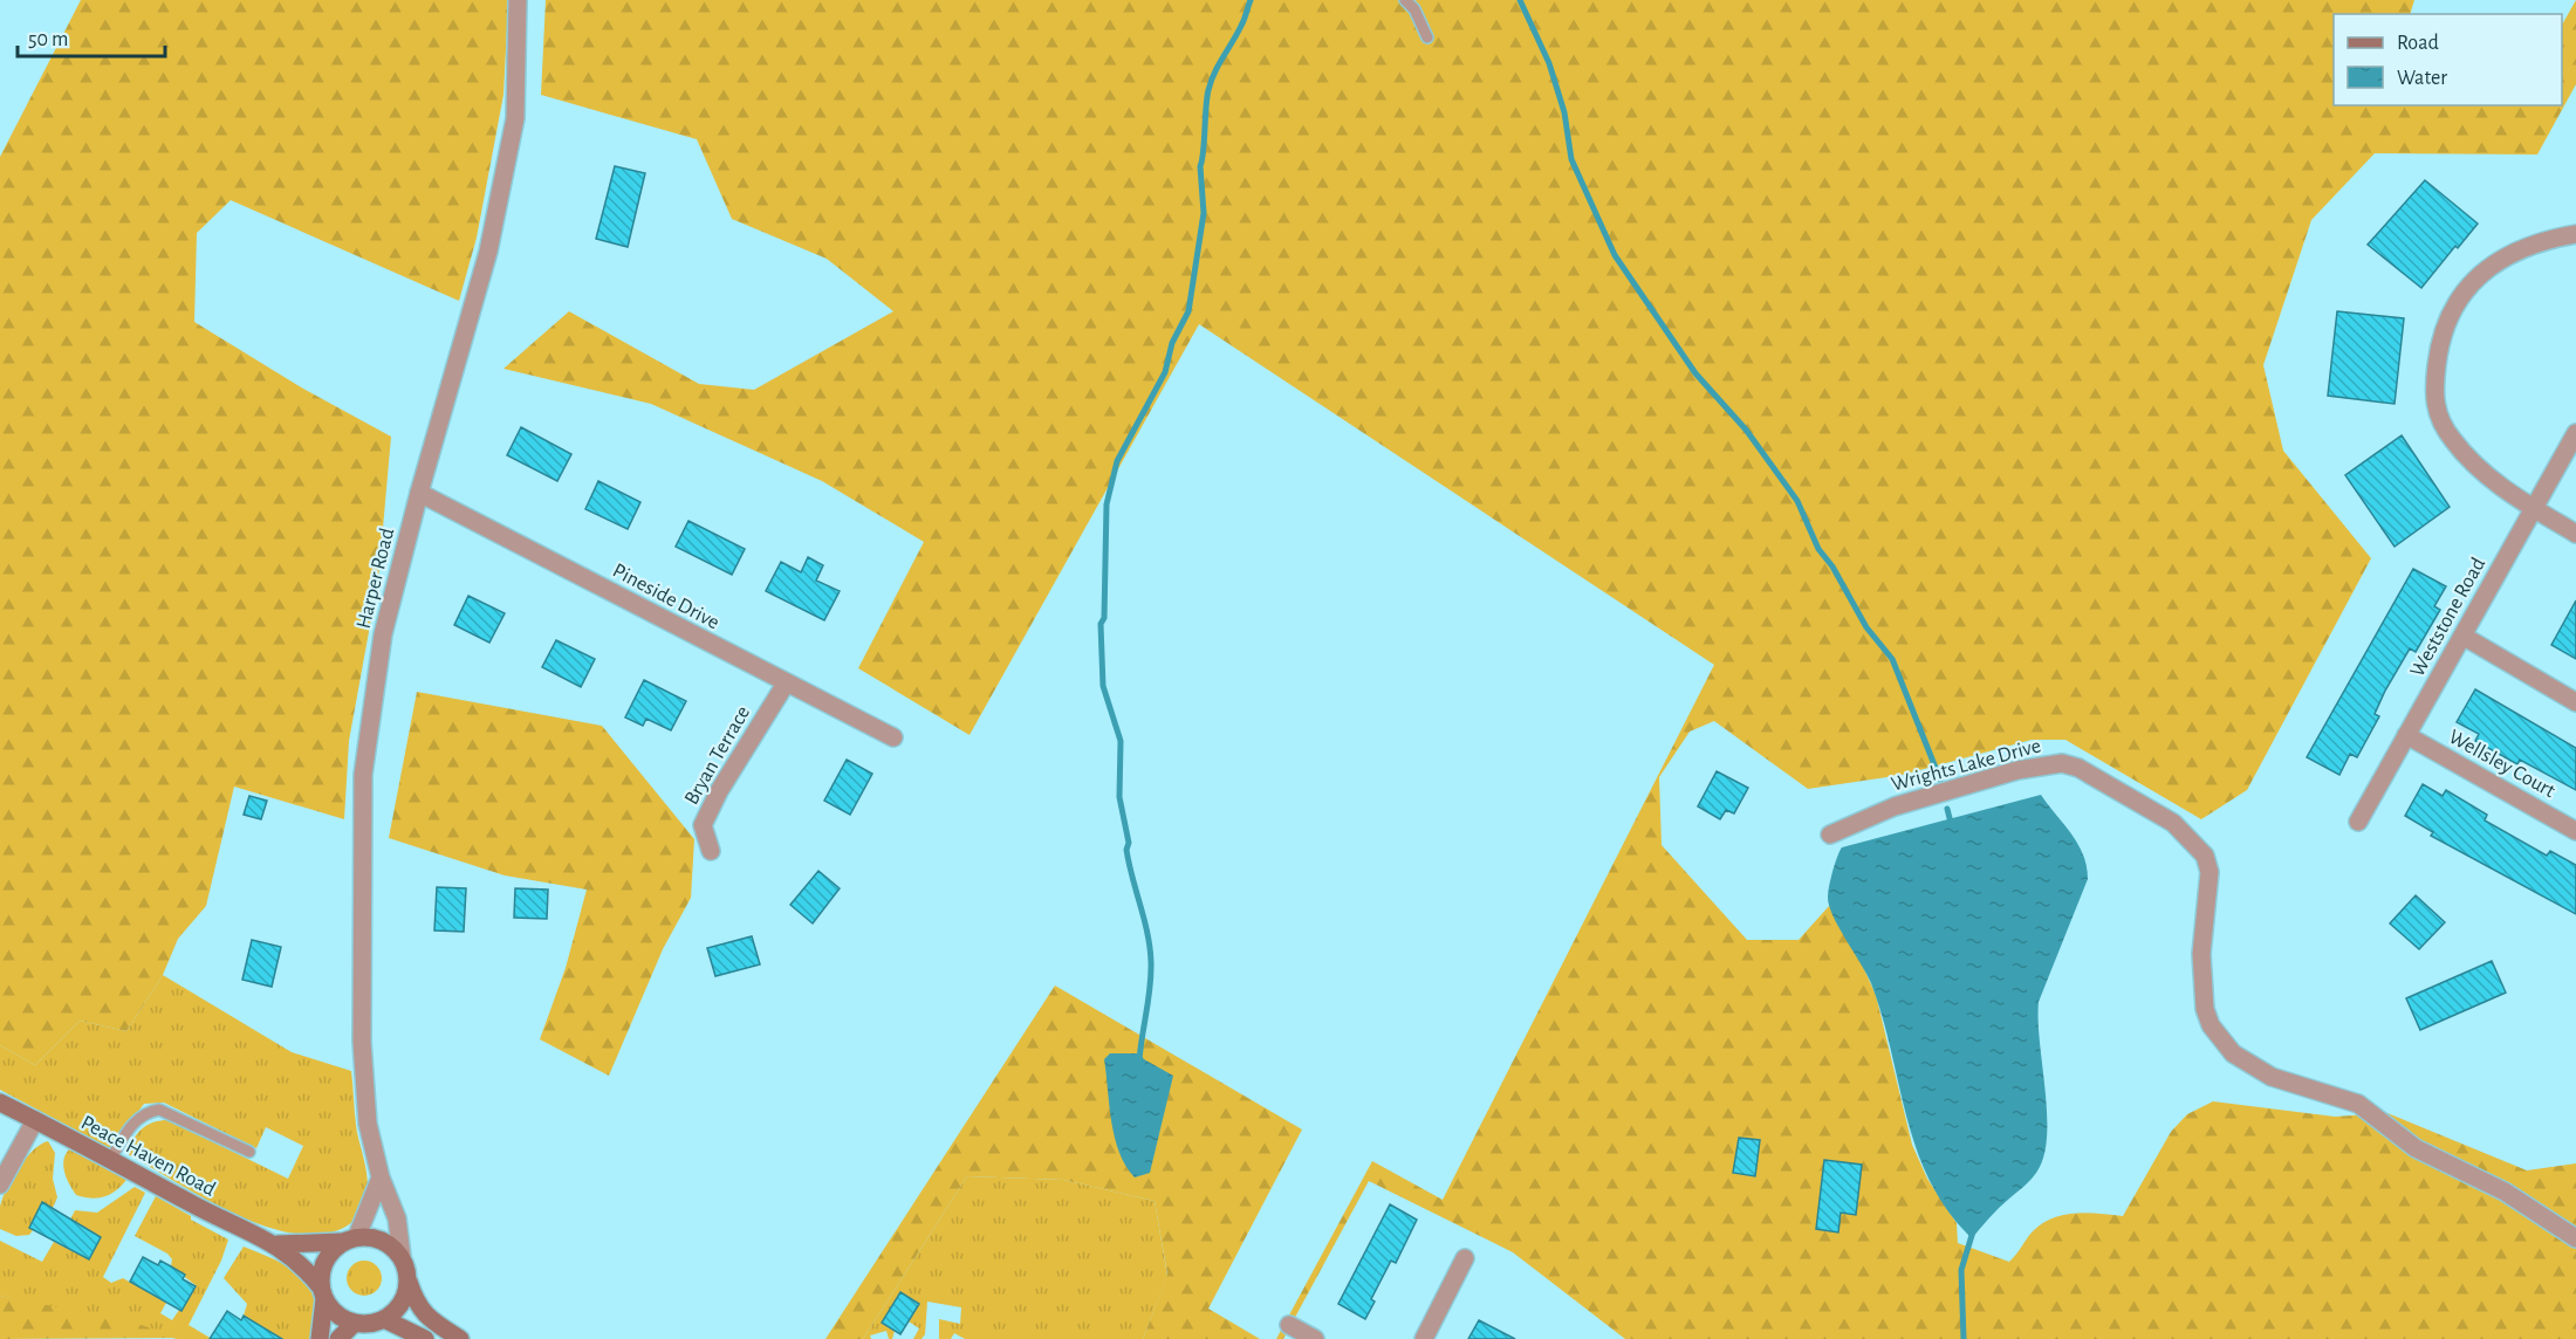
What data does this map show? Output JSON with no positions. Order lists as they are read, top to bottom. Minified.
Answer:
{"streets":{"main road":["Peace Haven Road"],"street":["Harper Road","Pineside Drive","Weststone Road","Bryan Terrace","Wellsley Court","Wrights Lake Drive"]},"crossings":[["Harper Road","Pineside Drive"],["Harper Road","Peace Haven Road"],["Pineside Drive","Bryan Terrace"],["Weststone Road","Wellsley Court"]],"legend":["Road","Water"],"scale_bar":"50 m"}
